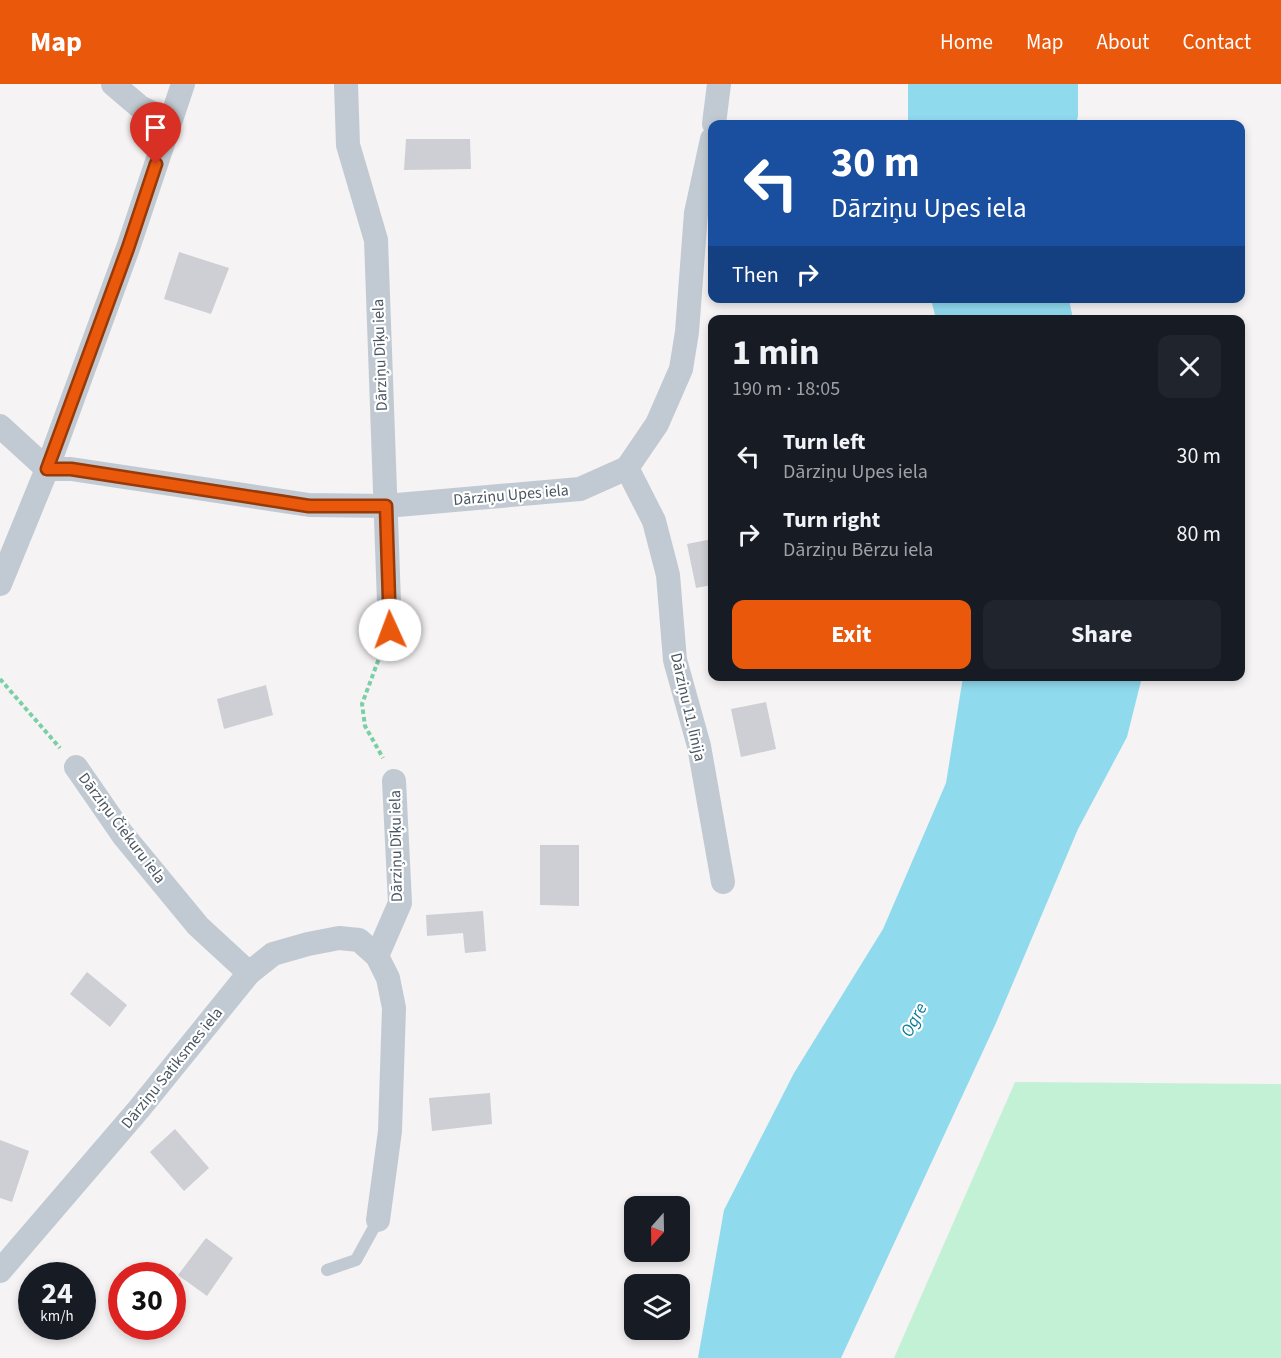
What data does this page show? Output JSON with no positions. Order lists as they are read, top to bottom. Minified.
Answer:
{"streets":{"street":["Dārziņu Dīķu iela","Dārziņu Upes iela","Dārziņu 11. līnija","Dārziņu Čiekuru iela","Dārziņu Satiksmes iela"]},"crossings":[["Dārziņu Dīķu iela","Dārziņu Upes iela"],["Dārziņu Dīķu iela","Dārziņu Satiksmes iela"],["Dārziņu Upes iela","Dārziņu 11. līnija"],["Dārziņu Čiekuru iela","Dārziņu Satiksmes iela"]],"water":["Ogre"],"north":"bottom","page":{"header":"Map","nav":["Home","Map","About","Contact"],"turn":["30 m","Dārziņu Upes iela"],"then":"Then","heading":["1 min","190 m · 18:05"],"list":[{"name":"Turn left","note":"Dārziņu Upes iela","value":"30 m"},{"name":"Turn right","note":"Dārziņu Bērzu iela","value":"80 m"}],"buttons":["Exit","Share"],"speed":"24 km/h","limit":"30"}}
